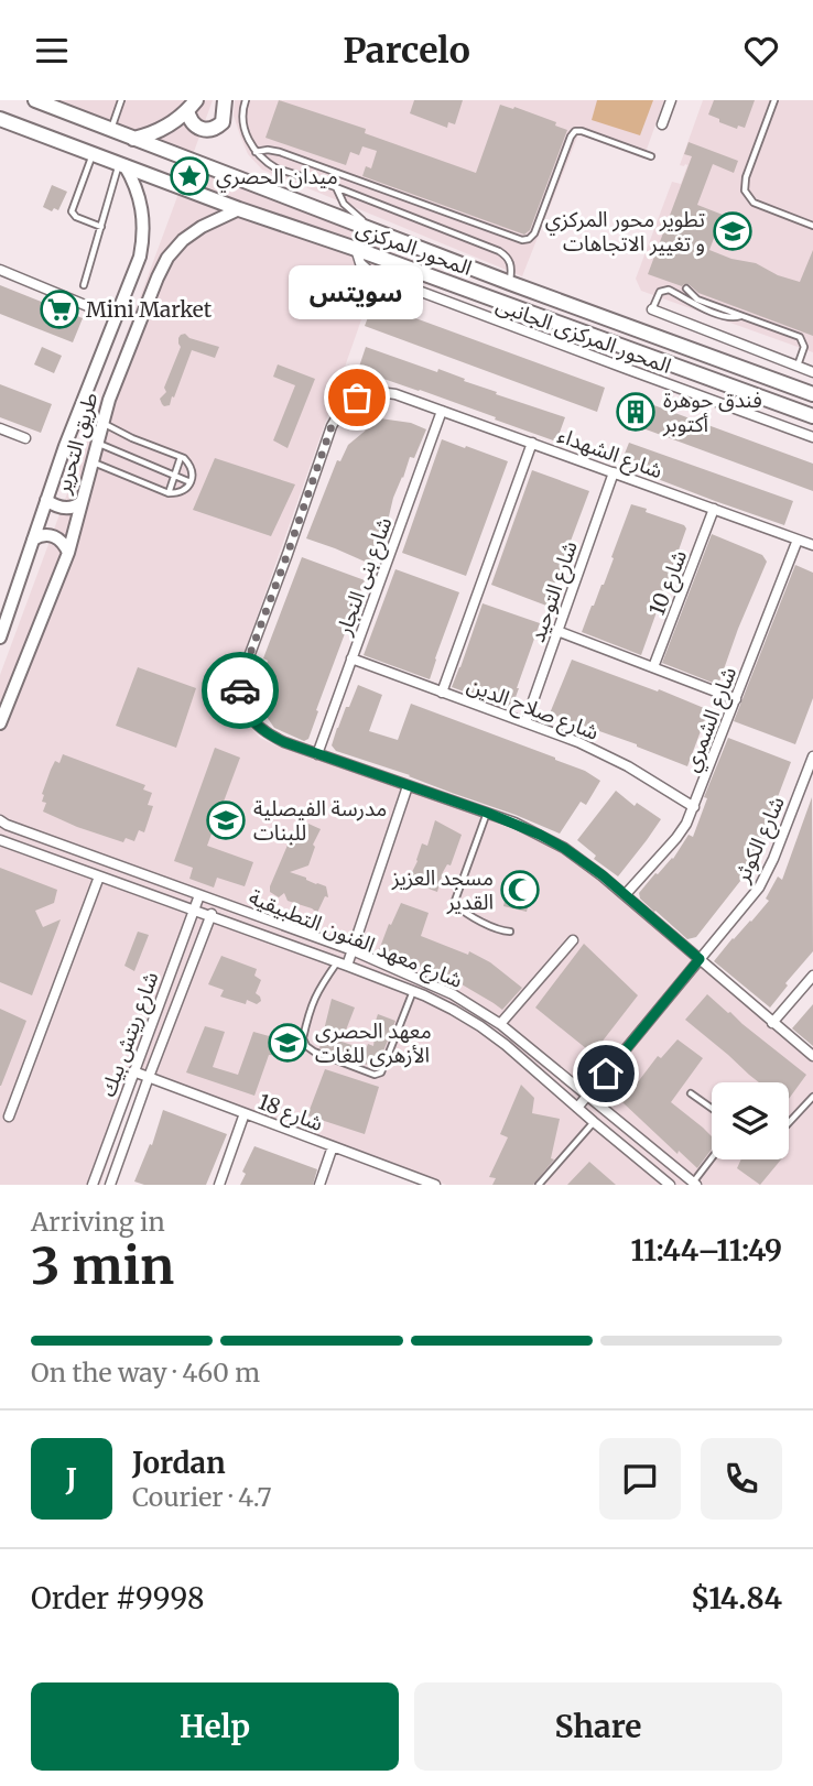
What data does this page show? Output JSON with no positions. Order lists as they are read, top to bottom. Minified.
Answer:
{"streets":{"main road":["المحور المركزى"],"street":["المحور المركزى الجانبى","طريق التحرير","شارع الشهداء","شارع بنى النجار","شارع 10","شارع التوحيد","شارع صلاح الدين","شارع الشمري","شارع الكوثر","شارع معهد الفنون التطبيقية","شارع ريتش بيك","شارع 18"]},"crossings":[["المحور المركزى","المحور المركزى الجانبى"],["المحور المركزى","طريق التحرير"],["شارع الشهداء","شارع بنى النجار"],["شارع الشهداء","شارع 10"],["شارع الشهداء","شارع التوحيد"],["شارع الشهداء","شارع الشمري"],["شارع بنى النجار","شارع صلاح الدين"],["شارع التوحيد","شارع صلاح الدين"],["شارع صلاح الدين","شارع الشمري"],["شارع الكوثر","شارع معهد الفنون التطبيقية"],["شارع معهد الفنون التطبيقية","شارع ريتش بيك"],["شارع ريتش بيك","شارع 18"]],"places":{"place":["ميدان الحصري"],"school or university":["تطوير محور المركزي و تغيير الاتجاهات","مدرسة الفيصلية للبنات","معهد الحصرى الأزهرى للغات"],"supermarket":["Mini Market"],"other":["سويتس"],"building":["فندق جوهرة أكتوبر"],"mosque":["مسجد العزيز القدير"]},"page":{"header":"Parcelo","bubble":"سويتس","heading":["3 min","Arriving in","11:44–11:49"],"panel":["Jordan","Courier · 4.7","Order #9998","$14.84"],"bar":"On the way · 460 m","round":"J","buttons":["Help","Share"]}}
